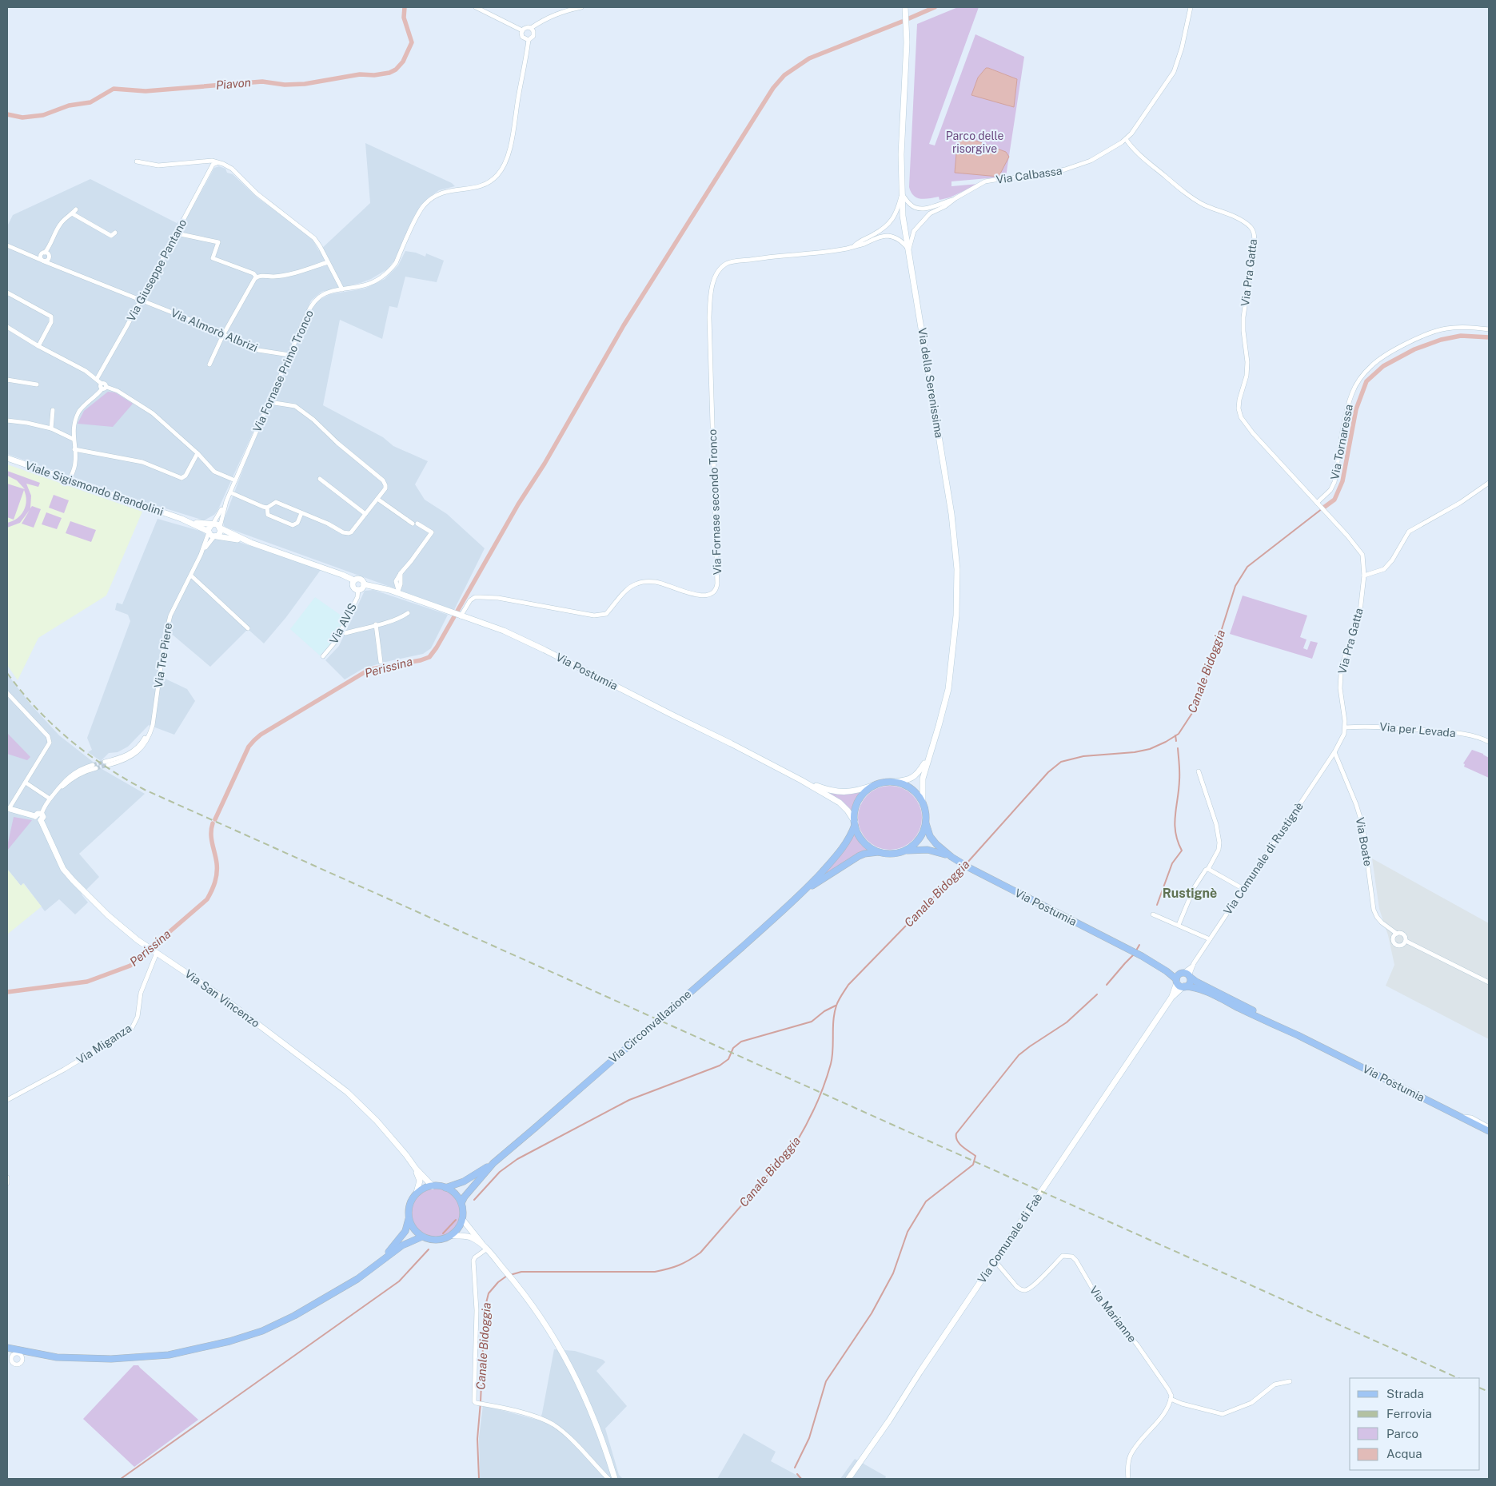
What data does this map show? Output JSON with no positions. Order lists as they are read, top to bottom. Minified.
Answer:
{"streets":{"main road":["Via della Serenissima","Viale Sigismondo Brandolini","Via Postumia","Via San Vincenzo","Via Circonvallazione","Via Comunale di Faè"],"street":["Via Calbassa","Via Giuseppe Pantano","Via Pra Gatta","Via Almorò Albrizi","Via Fornase Primo Tronco","Via Tornaressa","Via Fornase secondo Tronco","Via AVIS","Via Tre Piere","Via per Levada","Via Boate","Via Comunale di Rustignè","Via Miganza","Via Marianne"]},"crossings":[["Via Calbassa","Via Pra Gatta"],["Via Calbassa","Via della Serenissima"],["Via Calbassa","Via Fornase secondo Tronco"],["Via Giuseppe Pantano","Via Almorò Albrizi"],["Via Pra Gatta","Via Tornaressa"],["Via Pra Gatta","Via per Levada"],["Via Pra Gatta","Via Boate"],["Via Pra Gatta","Via Comunale di Rustignè"],["Via Almorò Albrizi","Via Fornase Primo Tronco"],["Via Fornase Primo Tronco","Viale Sigismondo Brandolini"],["Via Fornase Primo Tronco","Via Tre Piere"],["Via della Serenissima","Via Fornase secondo Tronco"],["Viale Sigismondo Brandolini","Via Tre Piere"],["Via Fornase secondo Tronco","Via Postumia"],["Via AVIS","Via Postumia"],["Via Postumia","Via Comunale di Rustignè"],["Via Postumia","Via Circonvallazione"],["Via Postumia","Via Comunale di Faè"],["Via Boate","Via Comunale di Rustignè"],["Via Comunale di Rustignè","Via Comunale di Faè"],["Via San Vincenzo","Via Circonvallazione"],["Via San Vincenzo","Via Miganza"],["Via Comunale di Faè","Via Marianne"]],"districts":["Rustignè"],"water":["Piavon","Perissina","Canale Bidoggia"],"parks":["Parco delle risorgive"],"legend":["Strada","Ferrovia","Parco","Acqua"]}
